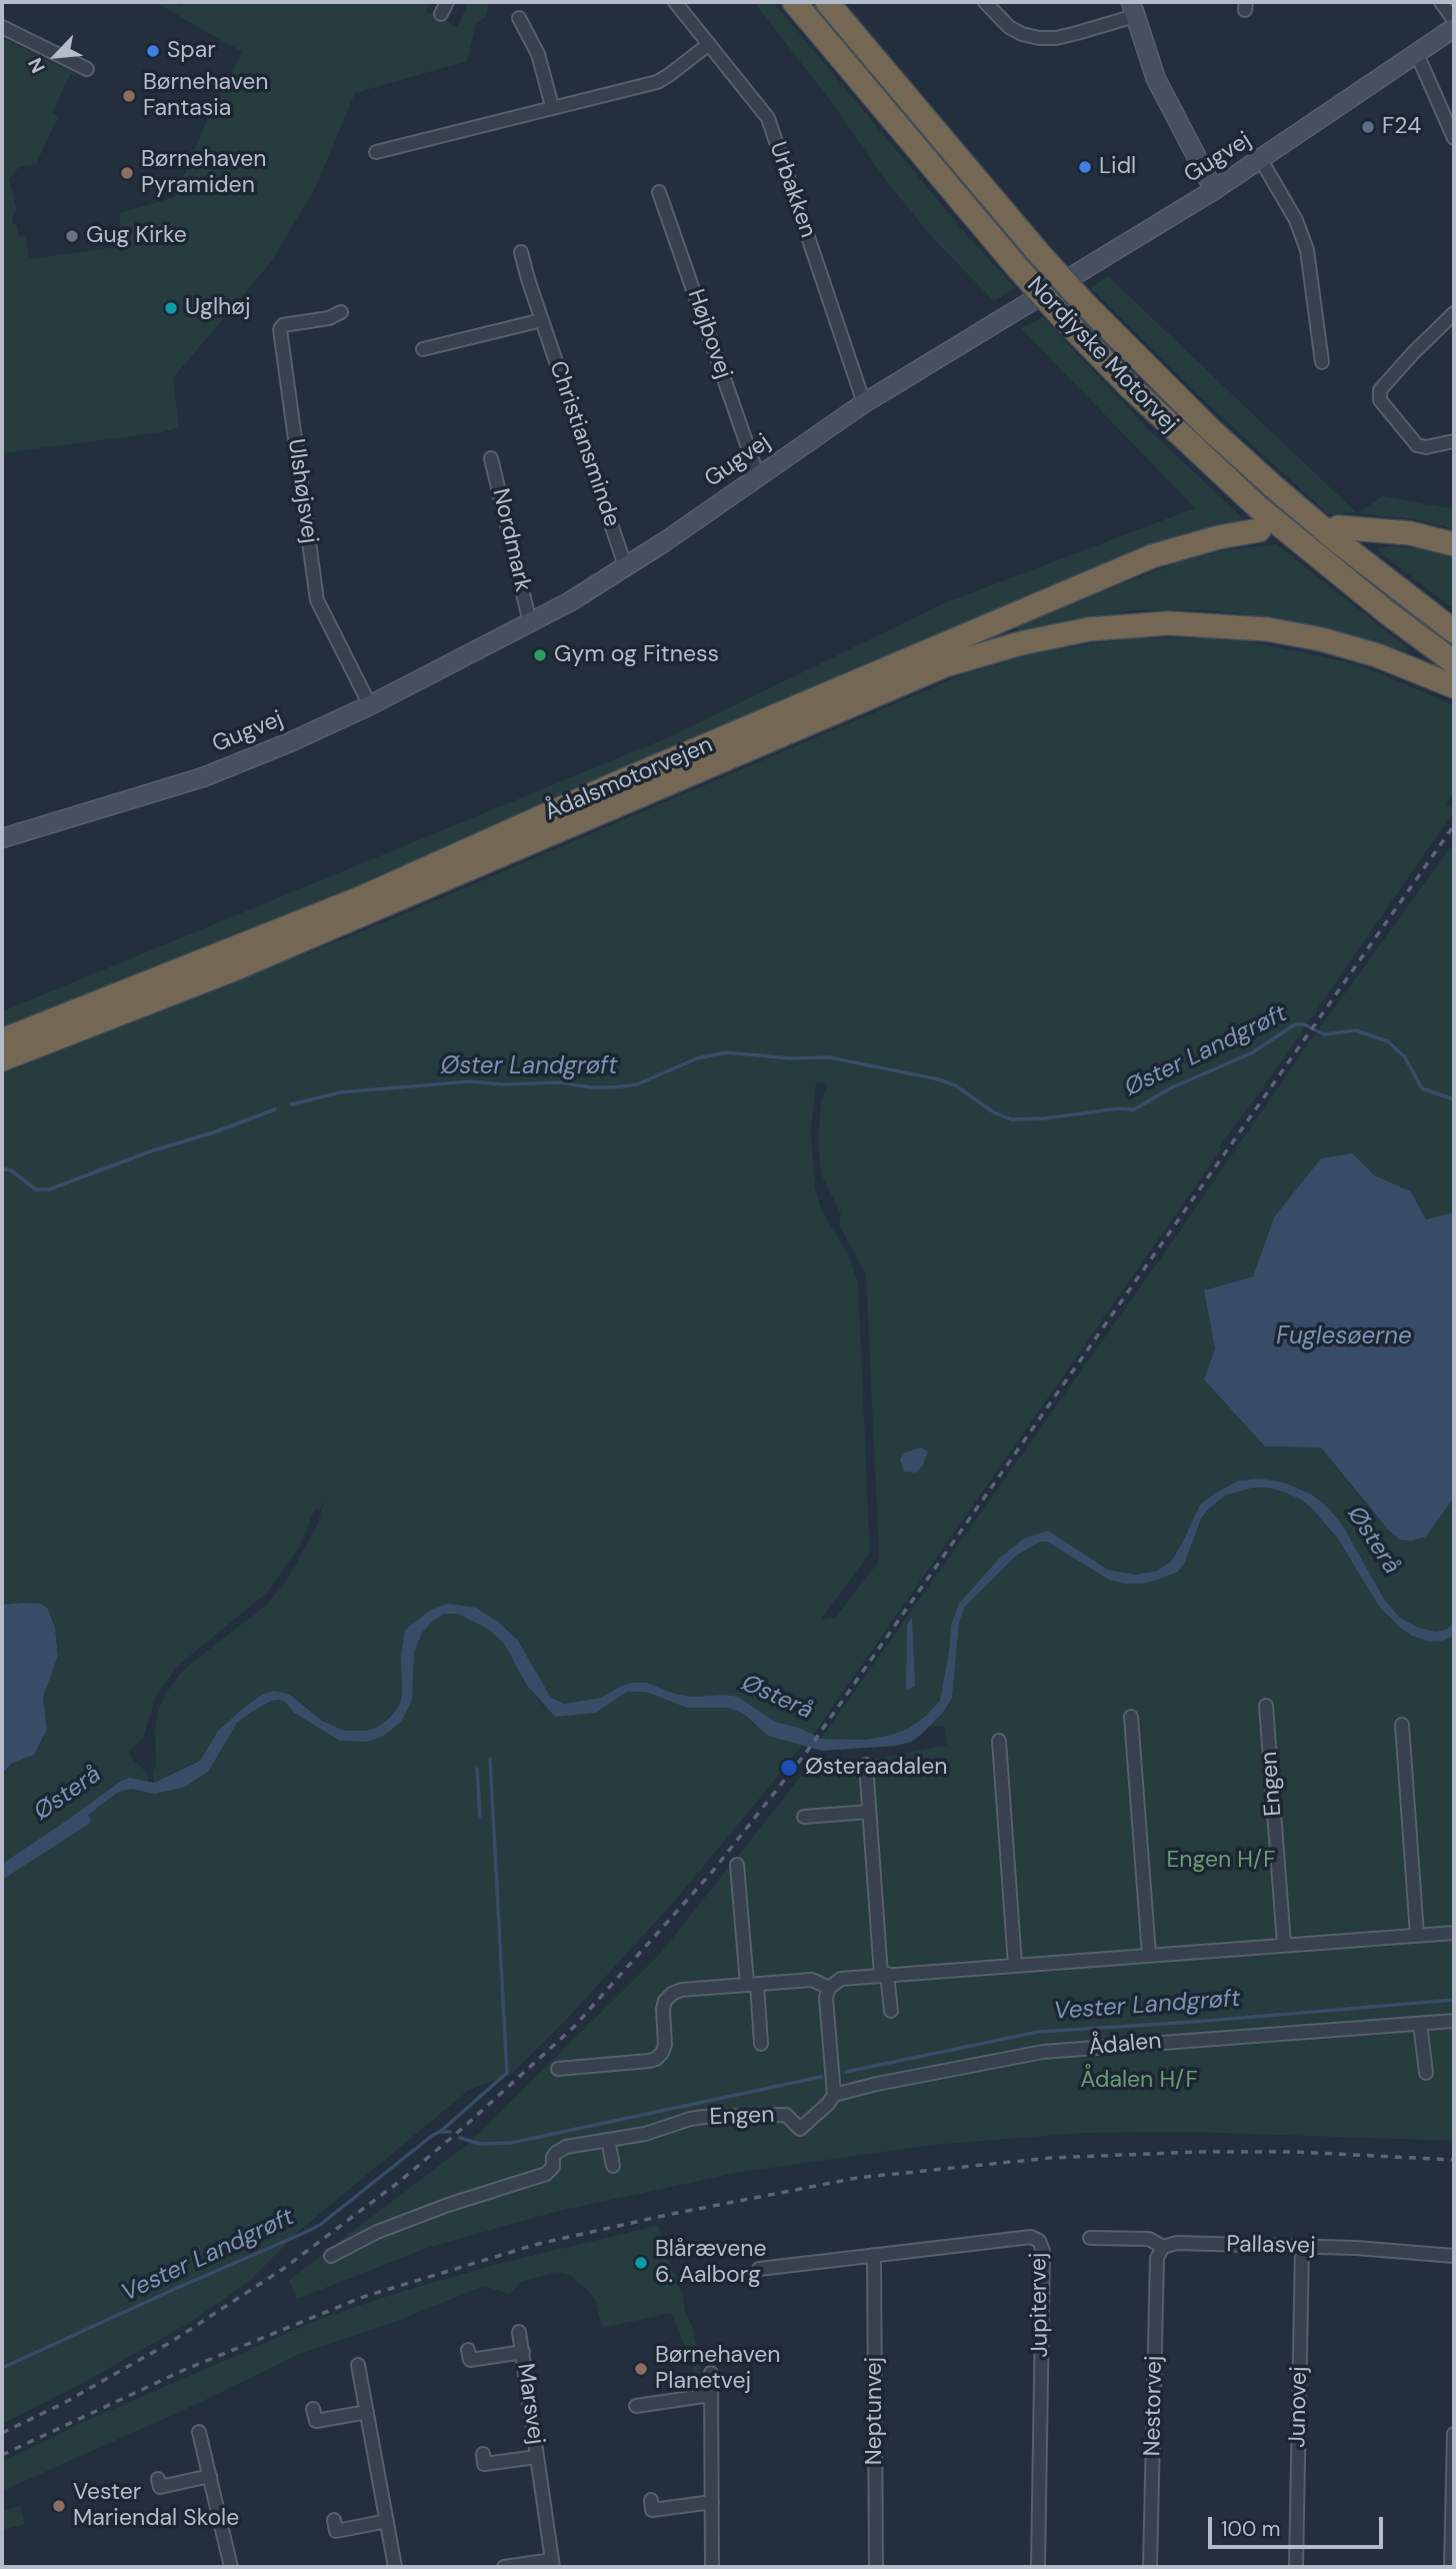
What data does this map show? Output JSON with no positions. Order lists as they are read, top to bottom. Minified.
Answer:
{"streets":{"highway":["Nordjyske Motorvej","Ådalsmotorvejen"],"street":["Gugvej","Urbakken","Højbovej","Christiansminde","Ulshøjsvej","Nordmark","Engen","Ådalen","Pallasvej","Jupitervej","Marsvej","Nestorvej","Junovej","Neptunvej"]},"crossings":[["Gugvej","Urbakken"],["Gugvej","Højbovej"],["Gugvej","Christiansminde"],["Gugvej","Ulshøjsvej"],["Gugvej","Nordmark"],["Engen","Ådalen"],["Pallasvej","Nestorvej"],["Pallasvej","Junovej"],["Jupitervej","Neptunvej"]],"water":["Øster Landgrøft","Fuglesøerne","Østerå","Vester Landgrøft"],"parks":["Engen H/F","Ådalen H/F"],"places":["Spar","Børnehaven Fantasia","F24","Lidl","Børnehaven Pyramiden","Gug Kirke","Uglhøj","Gym og Fitness","Østeraadalen","Blårævene 6. Aalborg","Børnehaven Planetvej","Vester Mariendal Skole"],"scale_bar":"100 m","north":"bottom left"}
